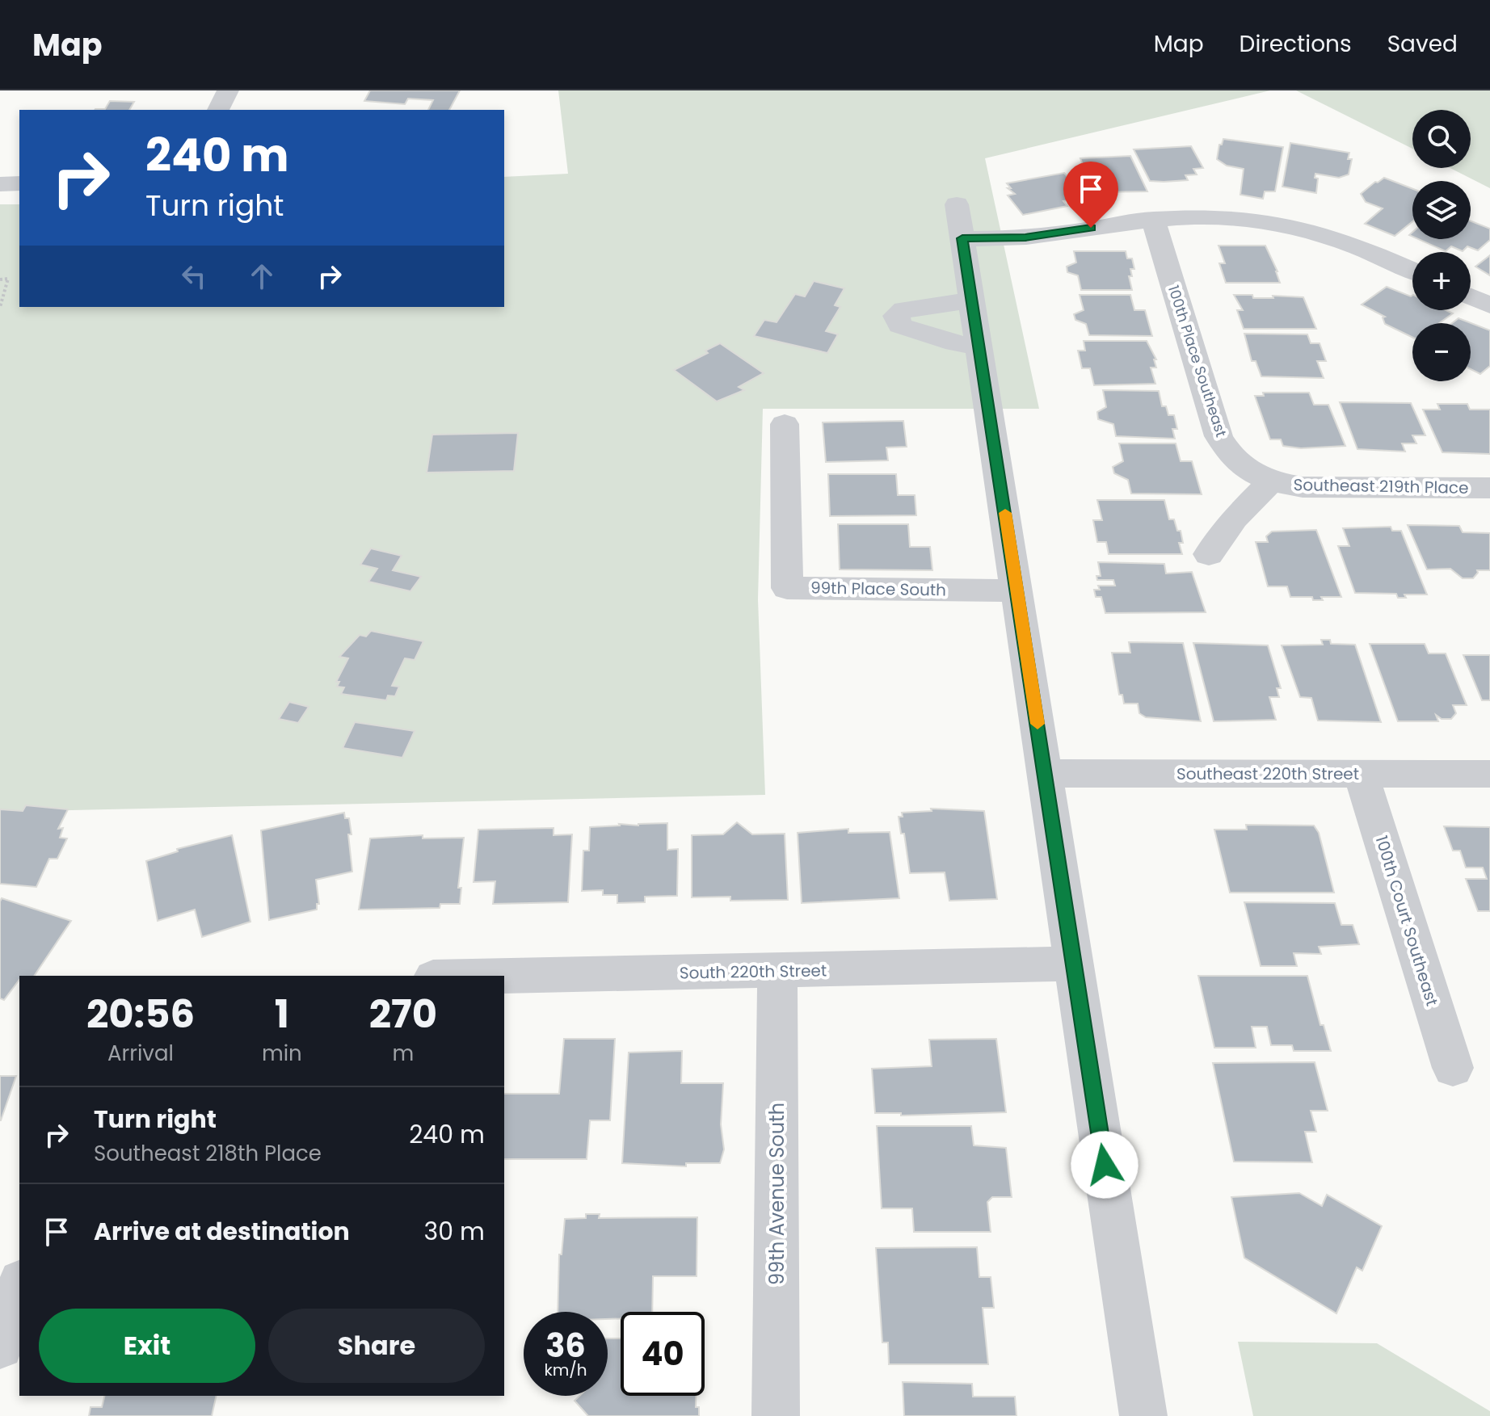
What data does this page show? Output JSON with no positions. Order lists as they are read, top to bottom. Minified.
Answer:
{"streets":{"street":["100th Place Southeast","Southeast 219th Place","99th Place South","Southeast 220th Street","100th Court Southeast","South 220th Street","99th Avenue South"]},"crossings":[["100th Place Southeast","Southeast 219th Place"],["Southeast 220th Street","100th Court Southeast"],["South 220th Street","99th Avenue South"]],"page":{"header":"Map","nav":["Map","Directions","Saved"],"map_buttons":["+","−"],"turn":["240 m","Turn right"],"eta":["20:56","Arrival","1","min","270","m"],"list":[{"name":"Turn right","note":"Southeast 218th Place","value":"240 m"},{"name":"Arrive at destination","value":"30 m"}],"buttons":["Exit","Share"],"speed":"36 km/h","limit":"40"}}
